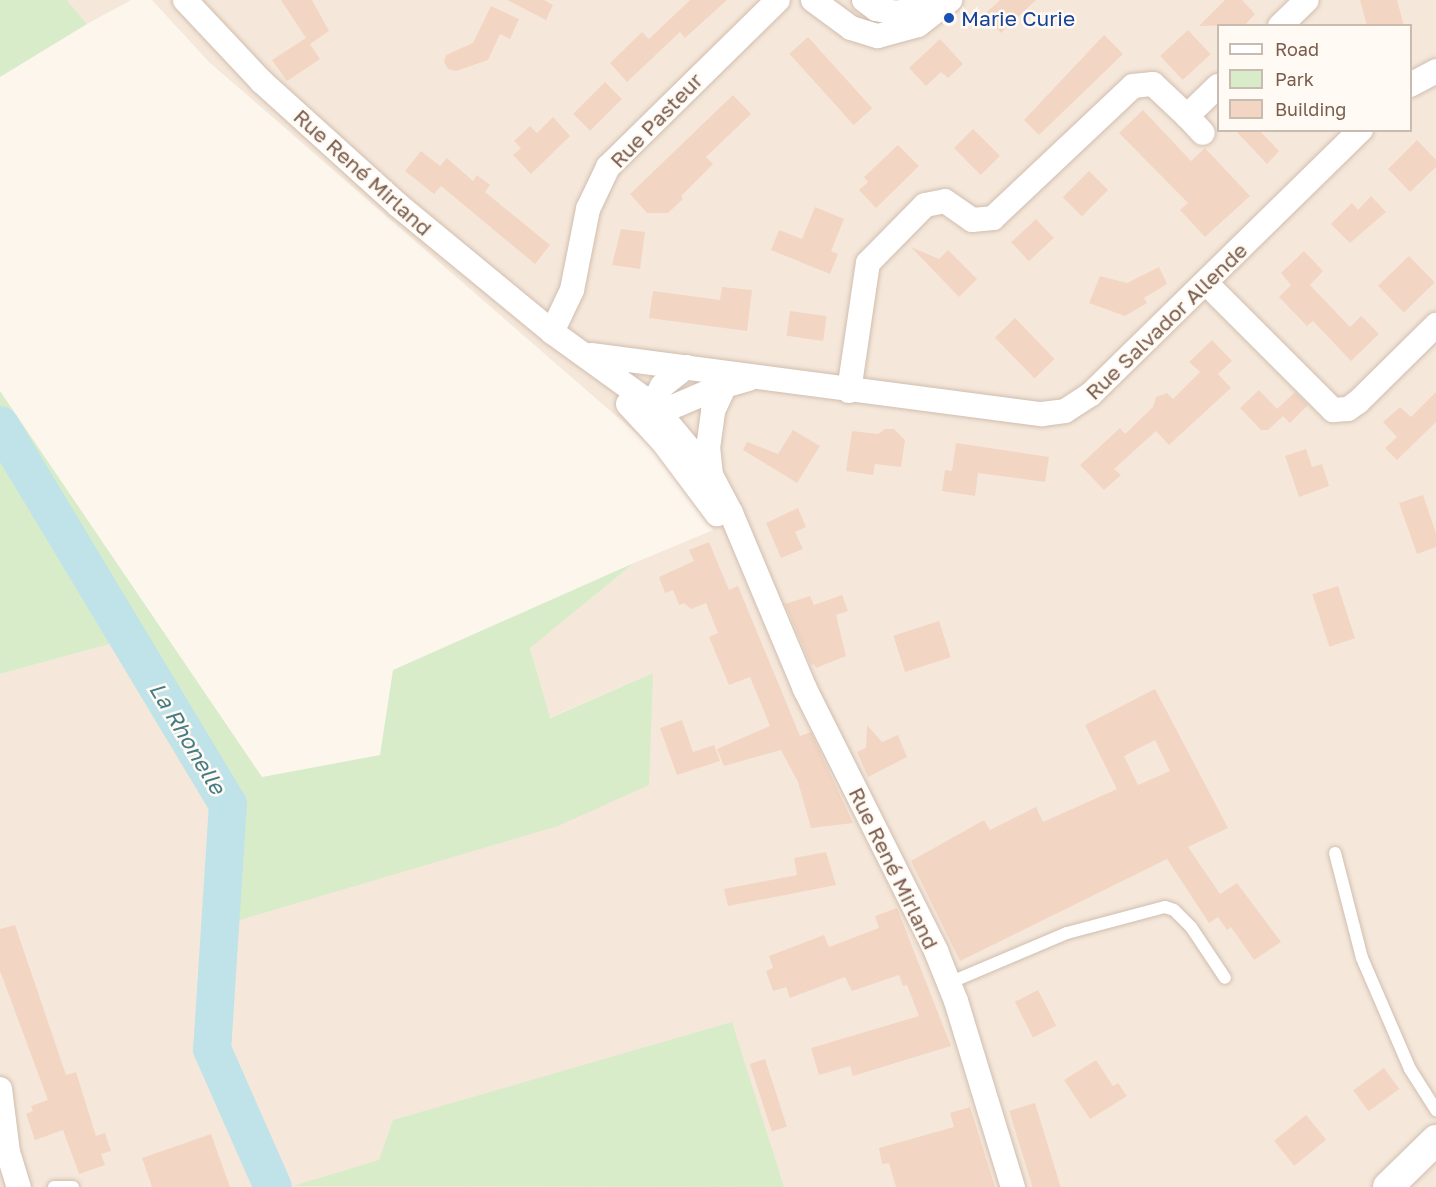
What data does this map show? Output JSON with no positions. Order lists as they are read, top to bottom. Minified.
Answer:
{"streets":{"street":["Rue Pasteur","Rue René Mirland","Rue Salvador Allende"]},"crossings":[["Rue Pasteur","Rue René Mirland"],["Rue René Mirland","Rue Salvador Allende"]],"water":["La Rhonelle"],"places":["Marie Curie"],"legend":["Road","Park","Building"]}
